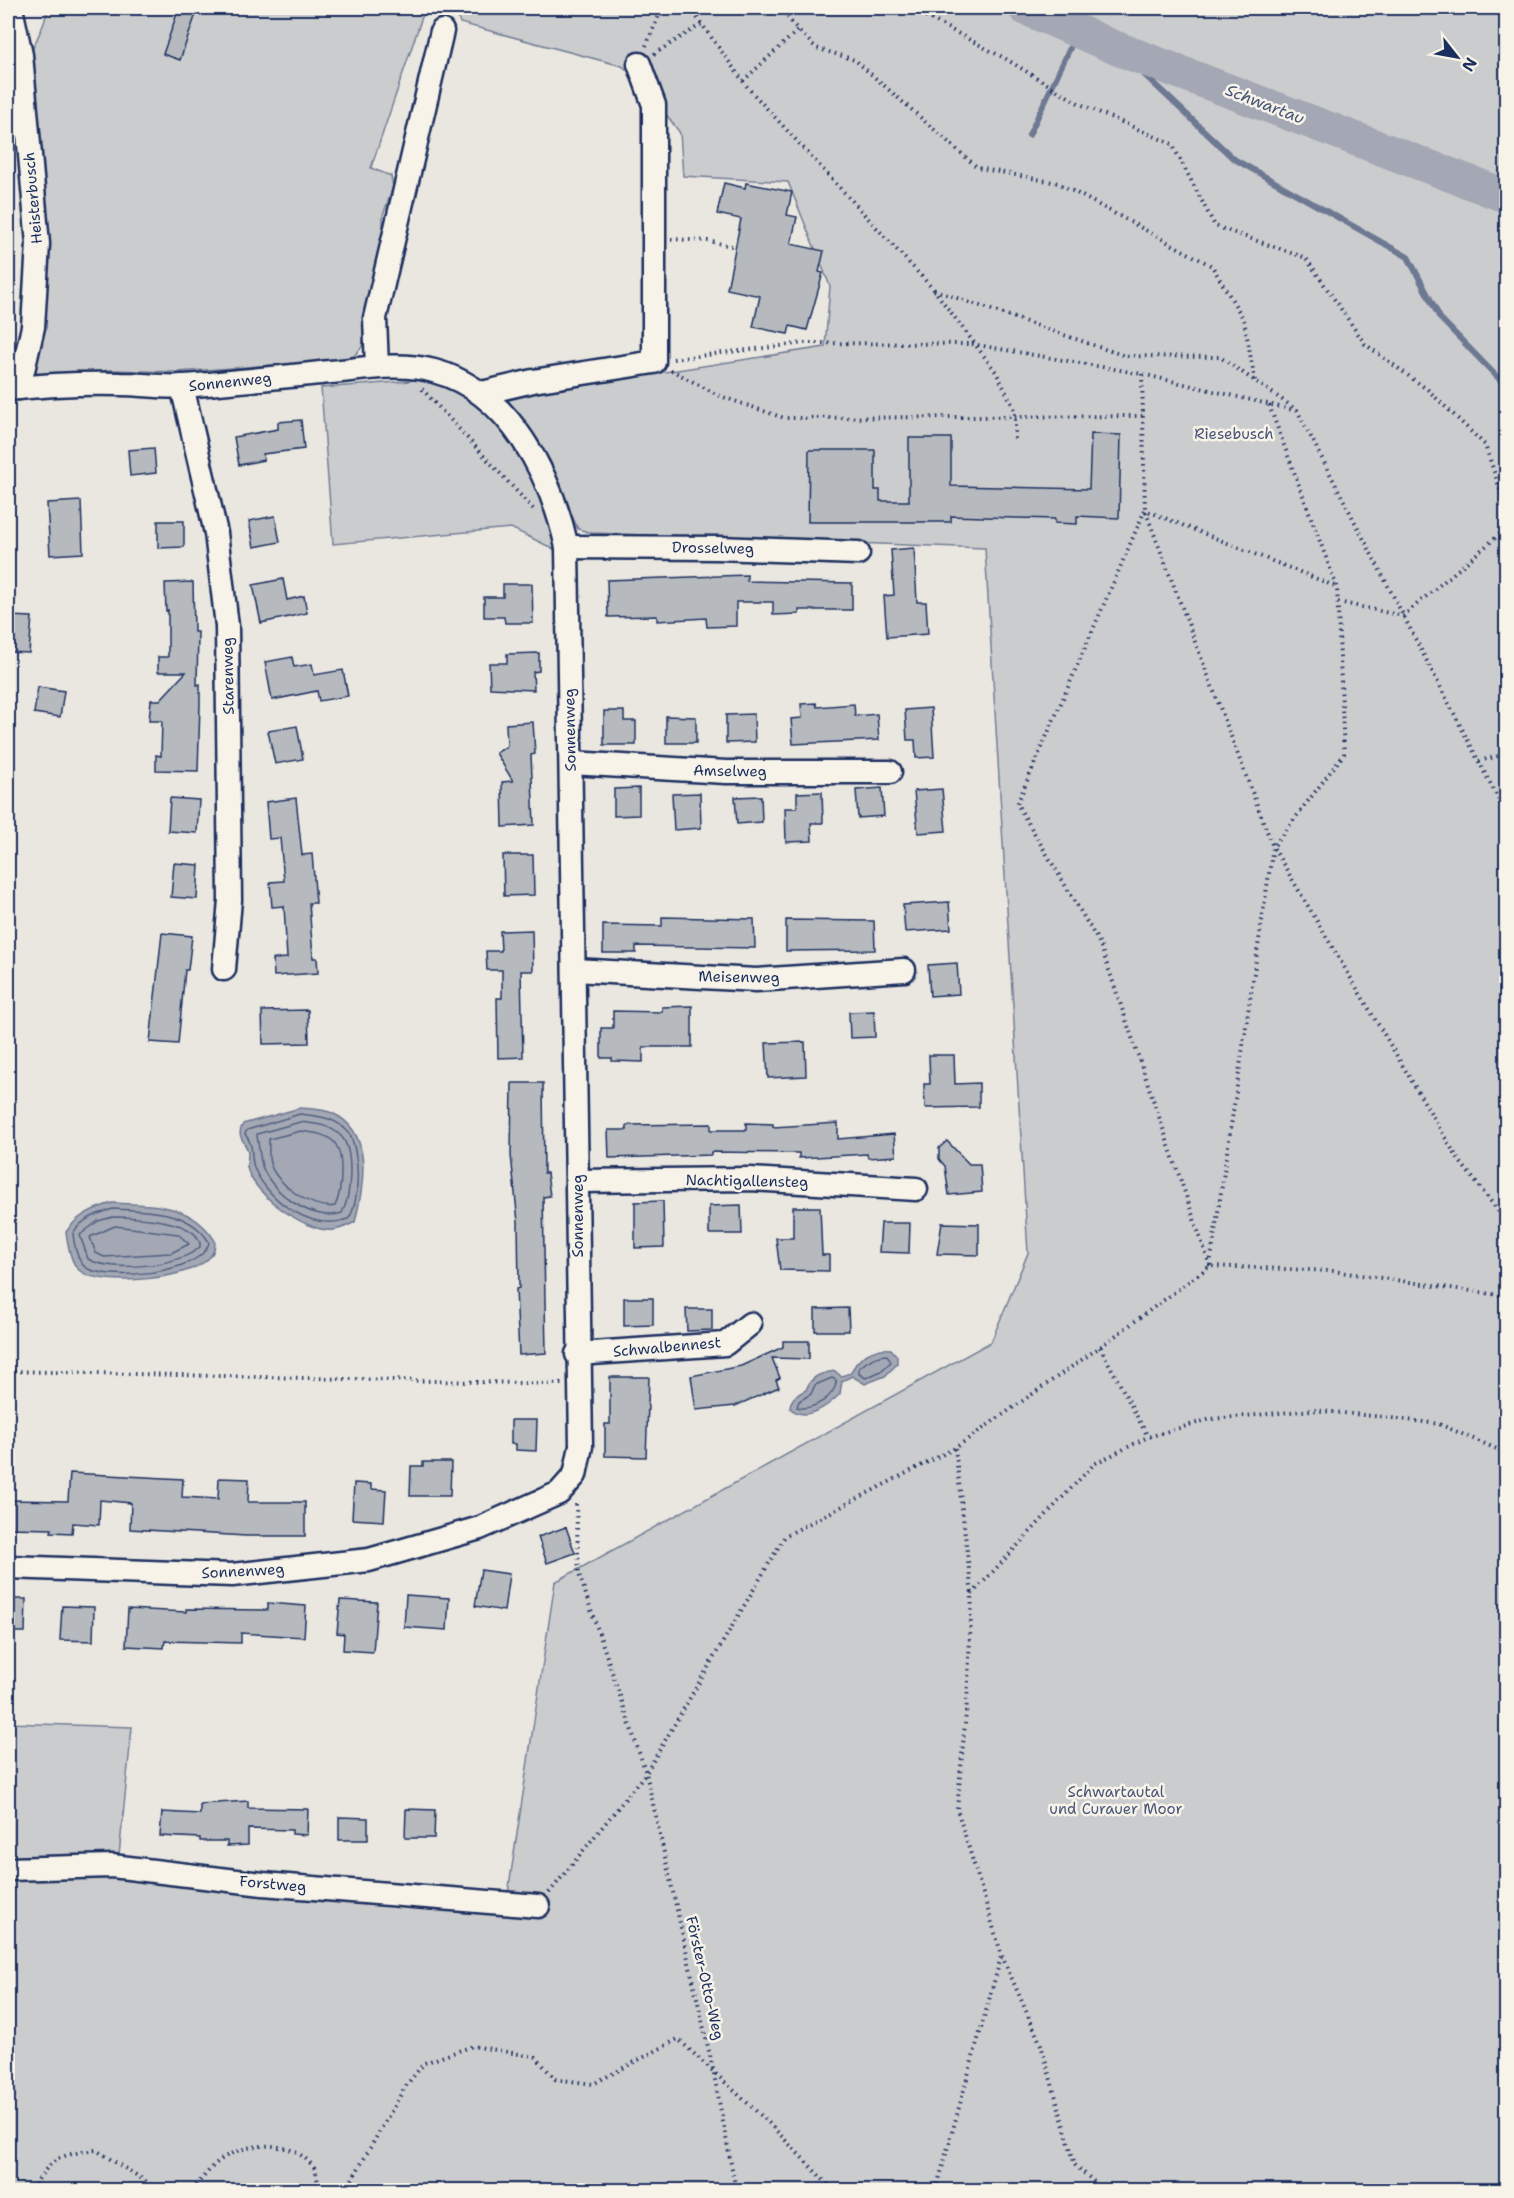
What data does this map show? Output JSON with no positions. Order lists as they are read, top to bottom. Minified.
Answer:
{"streets":{"street":["Heisterbusch","Sonnenweg","Drosselweg","Starenweg","Amselweg","Meisenweg","Nachtigallensteg","Schwalbennest","Forstweg"],"path":["Förster-Otto-Weg"]},"crossings":[["Heisterbusch","Sonnenweg"],["Sonnenweg","Drosselweg"],["Sonnenweg","Starenweg"],["Sonnenweg","Amselweg"],["Sonnenweg","Meisenweg"],["Sonnenweg","Nachtigallensteg"],["Sonnenweg","Schwalbennest"],["Sonnenweg","Förster-Otto-Weg"]],"water":["Schwartau"],"parks":["Riesebusch","Schwartautal und Curauer Moor"],"north":"bottom right"}
